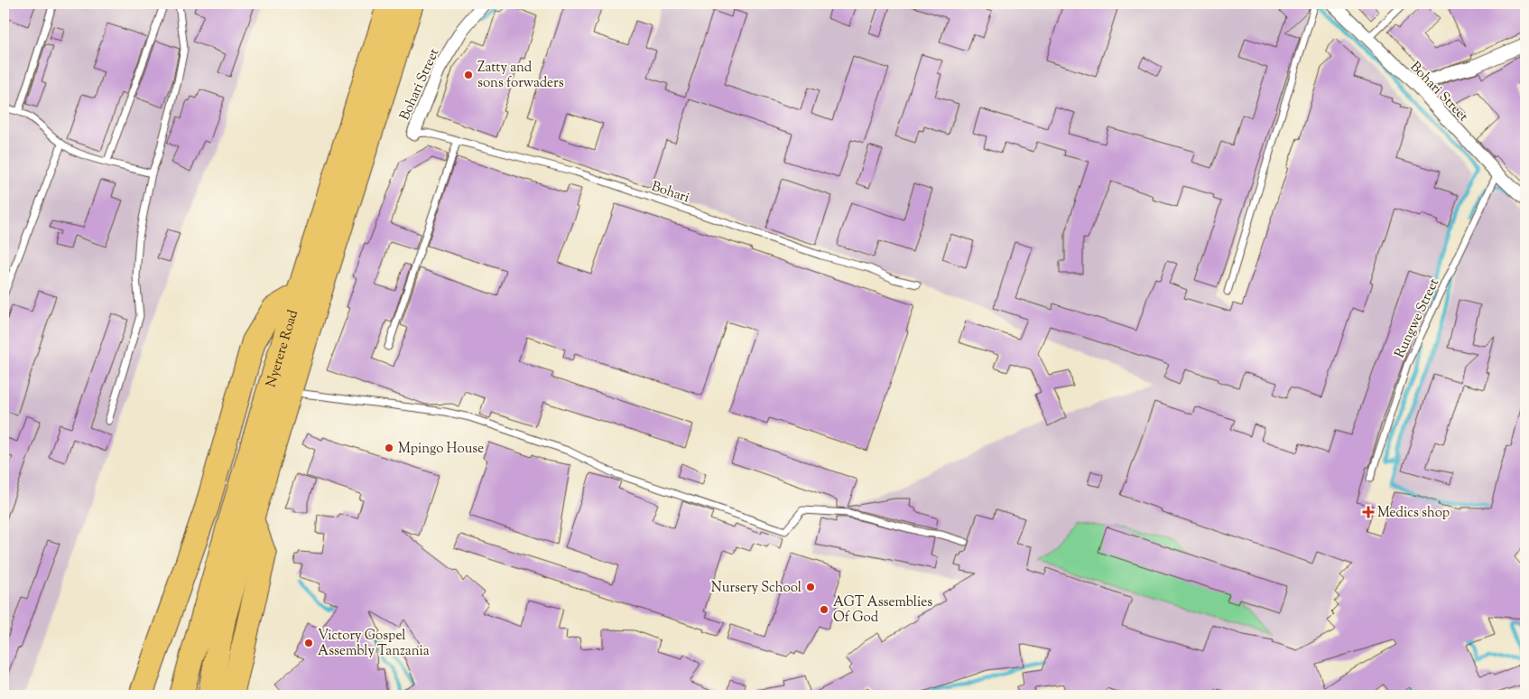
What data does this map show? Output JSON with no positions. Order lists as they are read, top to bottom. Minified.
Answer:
{"streets":{"highway":["Nyerere Road"],"street":["Bohari Street"],"lane":["Bohari","Rungwe Street"]},"crossings":[["Bohari Street","Bohari"],["Bohari Street","Rungwe Street"]],"places":{"other":["Zatty and sons forwaders","Mpingo House","Nursery School","AGT Assemblies Of God","Victory Gospel Assembly Tanzania"],"health":["Medics shop"]}}
